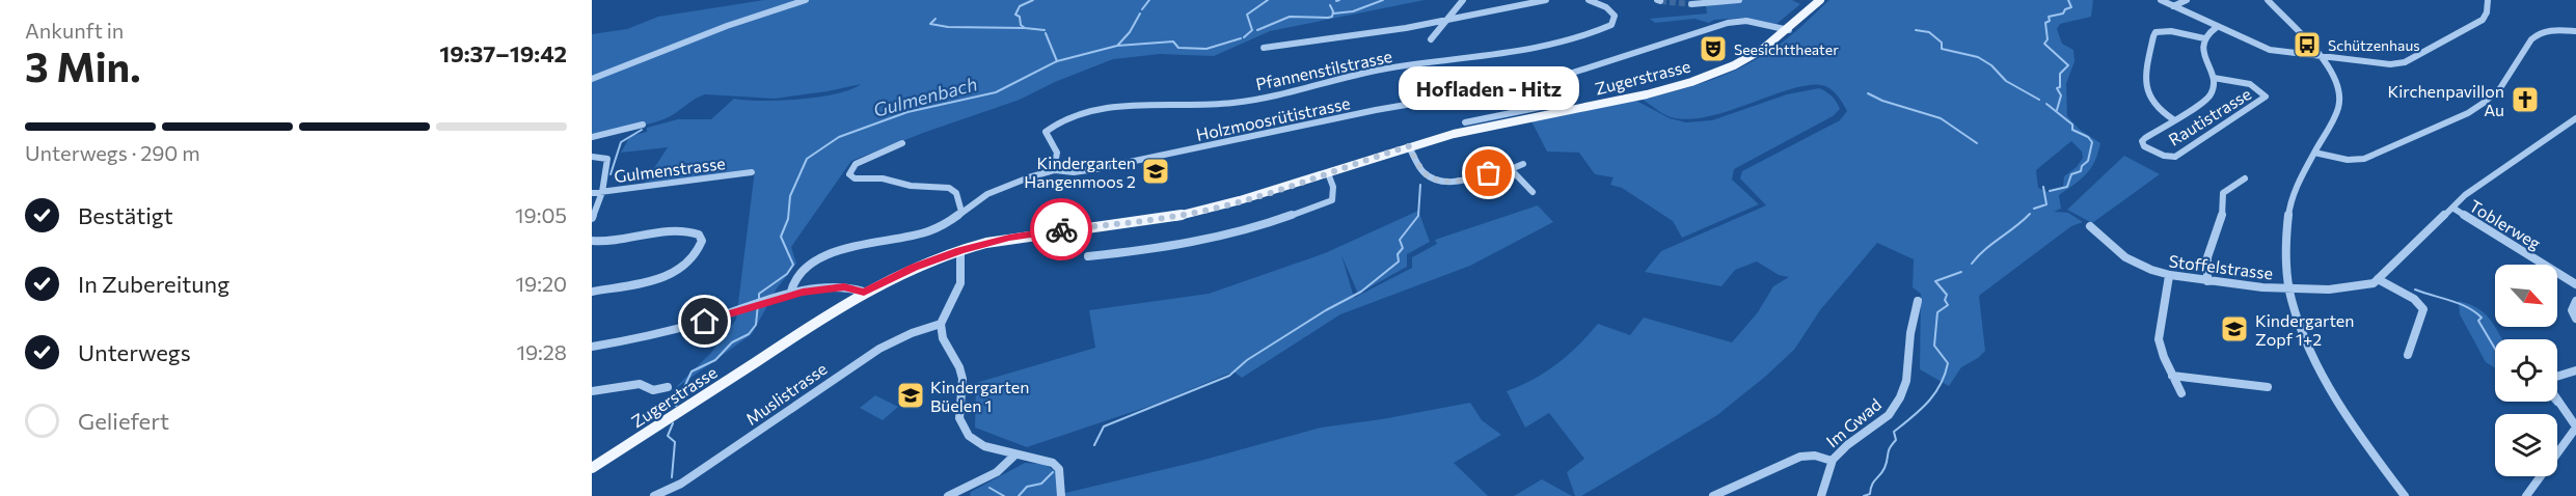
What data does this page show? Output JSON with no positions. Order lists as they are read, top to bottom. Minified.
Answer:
{"streets":{"main road":["Zugerstrasse"],"street":["Pfannenstilstrasse","Rautistrasse","Holzmoosrütistrasse","Gulmenstrasse","Toblerweg","Stoffelstrasse","Muslistrasse","Im Gwad"]},"crossings":[["Pfannenstilstrasse","Holzmoosrütistrasse"],["Zugerstrasse","Holzmoosrütistrasse"]],"water":["Gulmenbach"],"places":{"bus stop":["Schützenhaus"],"theatre":["Seesichttheater"],"church":["Kirchenpavillon Au"],"school or university":["Kindergarten Hangenmoos 2","Kindergarten Zopf 1+2","Kindergarten Büelen 1"],"other":["Hofladen - Hitz"]},"north":"bottom right","page":{"heading":["3 Min.","Ankunft in","19:37–19:42"],"bubble":"Hofladen - Hitz","bar":"Unterwegs · 290 m","list":[["Bestätigt","19:05"],["In Zubereitung","19:20"],["Unterwegs","19:28"],"Geliefert"]}}
